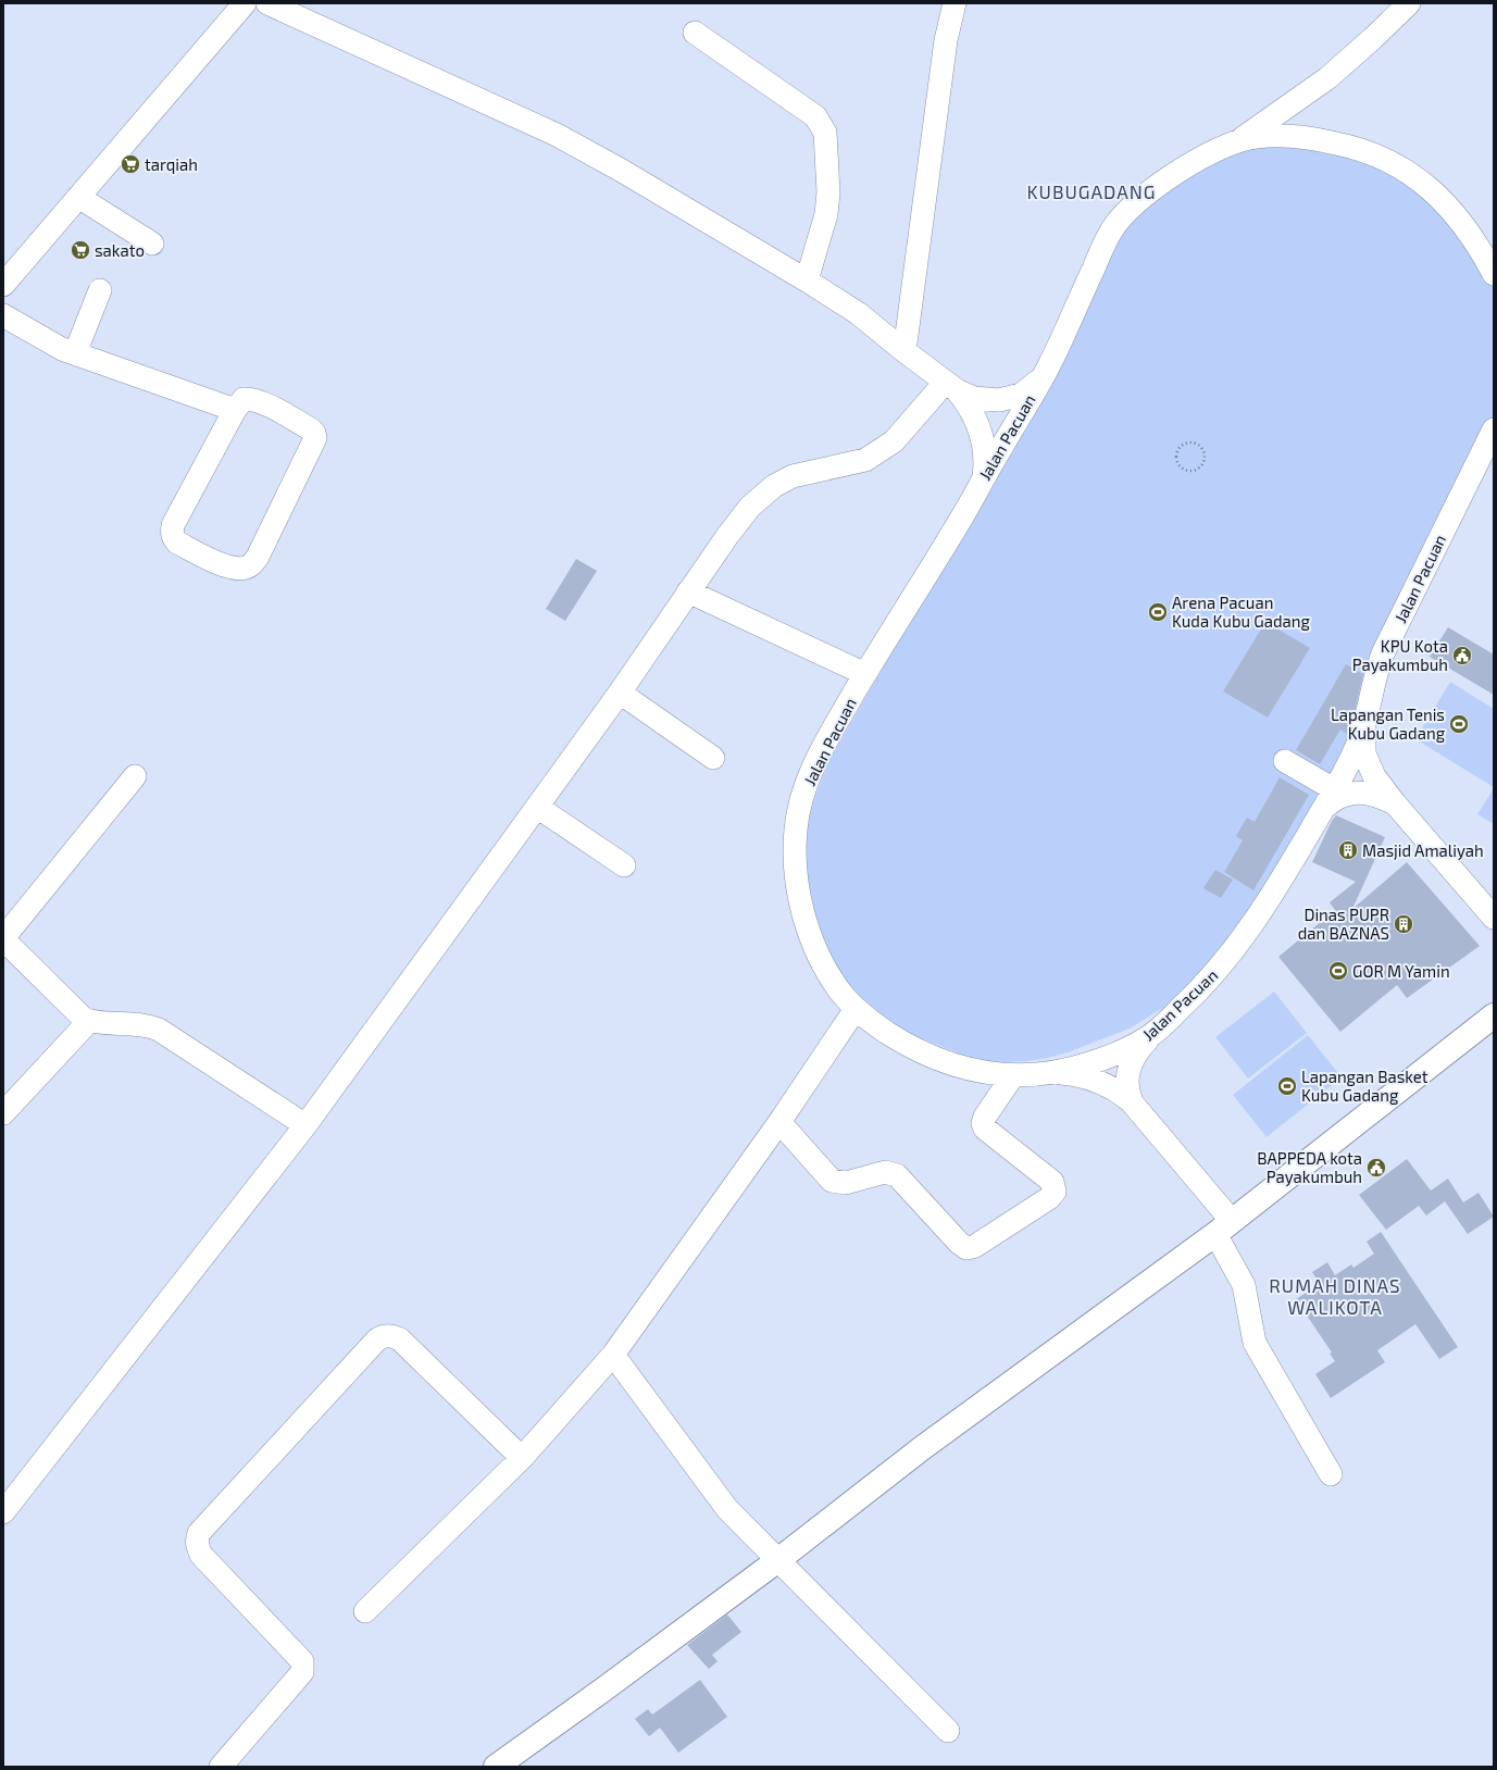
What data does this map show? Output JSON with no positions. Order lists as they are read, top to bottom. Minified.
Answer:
{"streets":{"street":["Jalan Pacuan"]},"districts":["KUBUGADANG","RUMAH DINAS WALIKOTA"],"places":{"supermarket":["tarqiah","sakato"],"sports":["Arena Pacuan Kuda Kubu Gadang","Lapangan Tenis Kubu Gadang","GOR M Yamin","Lapangan Basket Kubu Gadang"],"public building":["KPU Kota Payakumbuh","BAPPEDA kota Payakumbuh"],"building":["Masjid Amaliyah","Dinas PUPR dan BAZNAS"]}}
